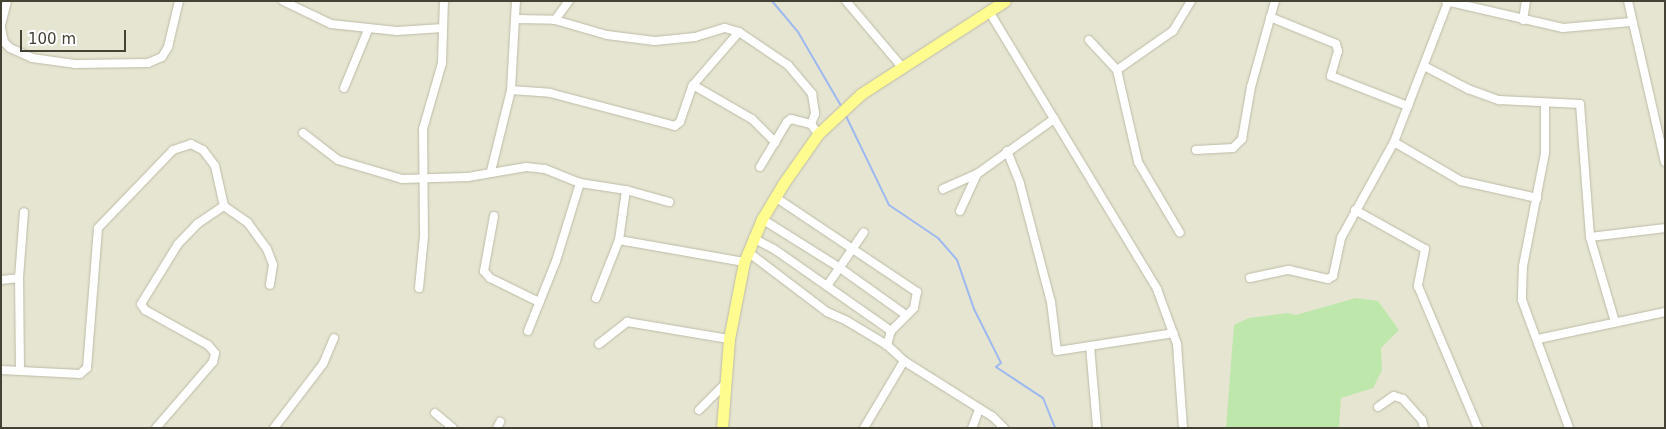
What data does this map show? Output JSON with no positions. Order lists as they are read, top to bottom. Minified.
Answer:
{"scale_bar":"100 m"}
